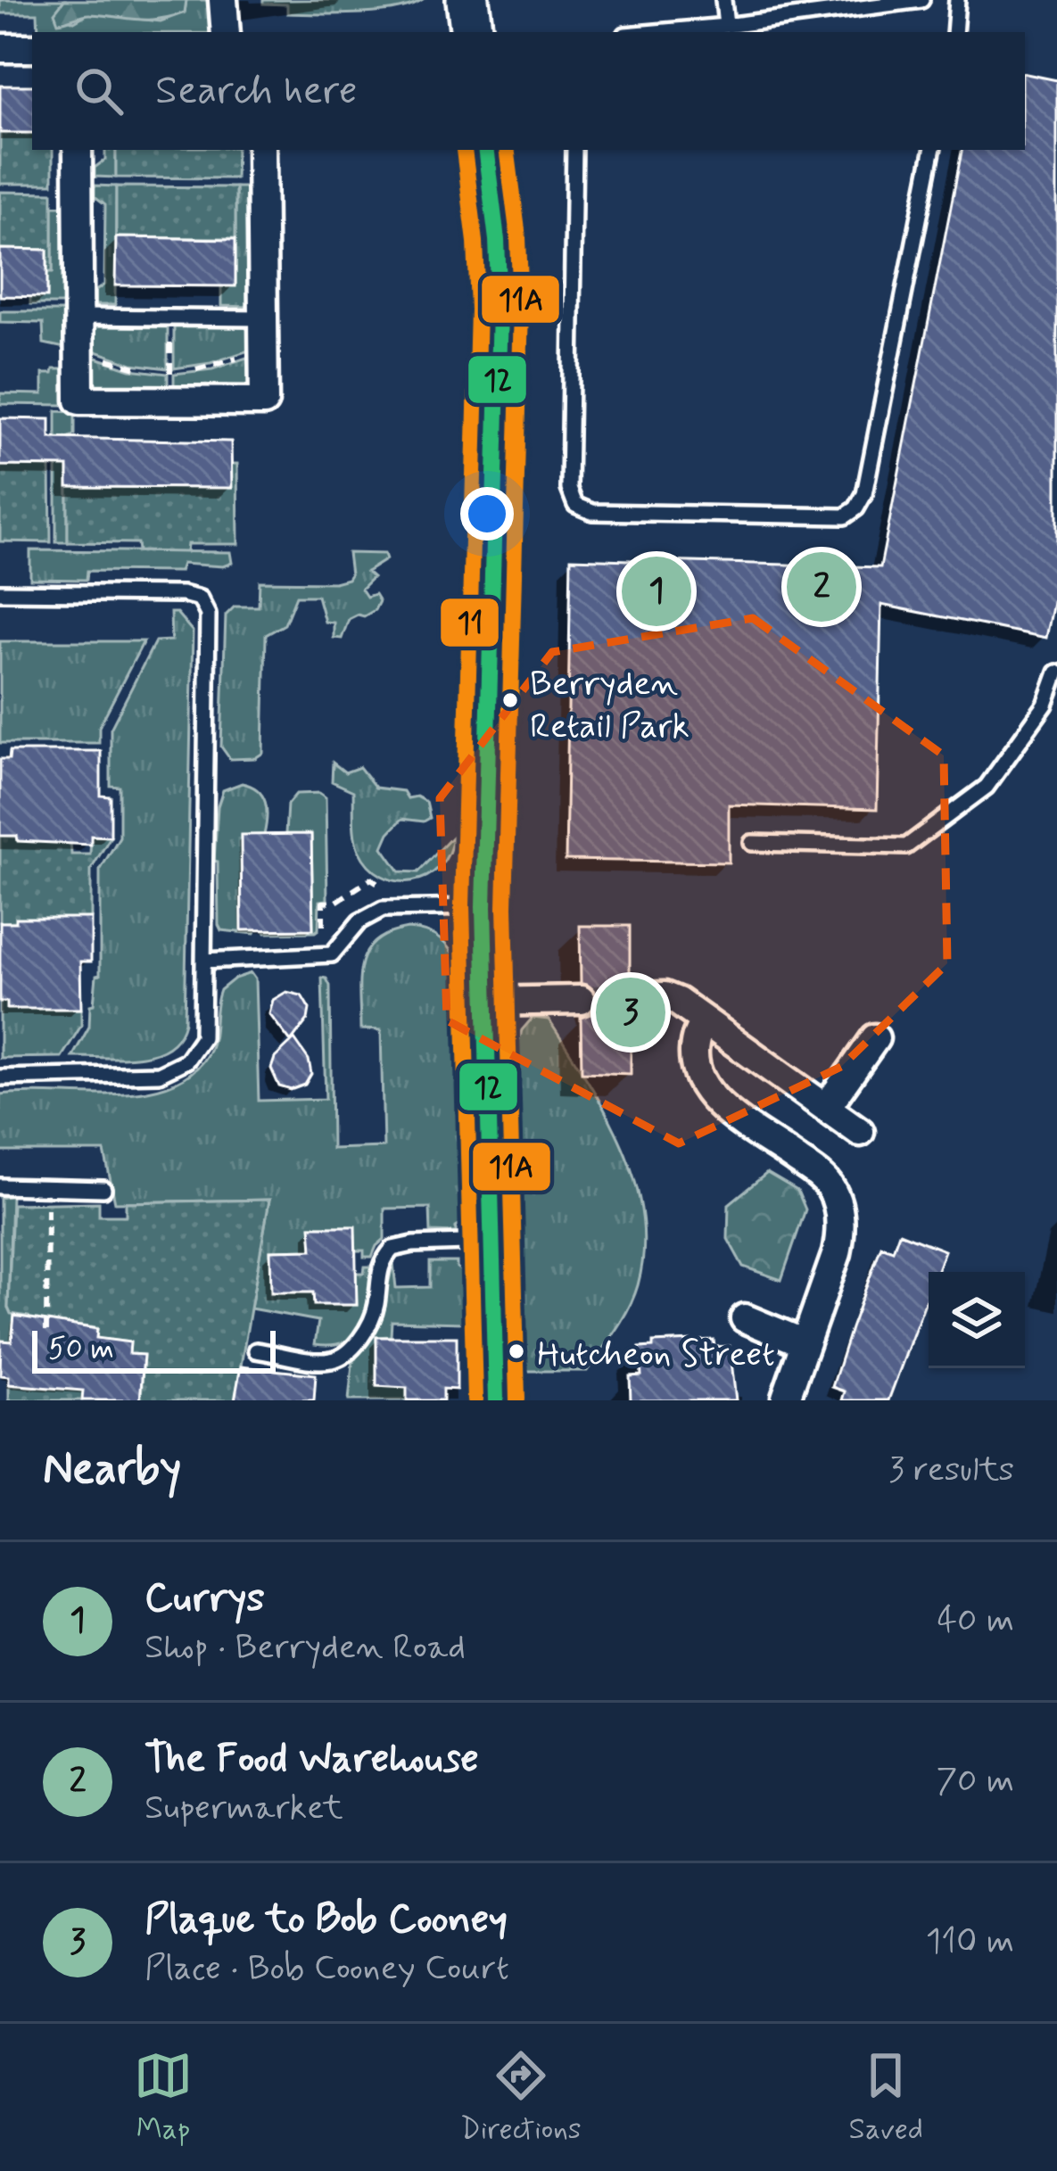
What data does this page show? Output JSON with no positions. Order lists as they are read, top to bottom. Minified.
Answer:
{"places":["Berryden Retail Park","Hutcheon Street"],"lines":["transit line 12","transit line 11","transit line 11A"],"scale_bar":"50 m","page":{"search":"Search here","pins":["2","1","3"],"scale":"50 m","heading":["Nearby","3 results"],"list":[{"mark":"1","name":"Currys","note":"Shop · Berryden Road","value":"40 m"},{"mark":"2","name":"The Food Warehouse","note":"Supermarket","value":"70 m"},{"mark":"3","name":"Plaque to Bob Cooney","note":"Place · Bob Cooney Court","value":"110 m"}],"nav":["Map","Directions","Saved"]}}
